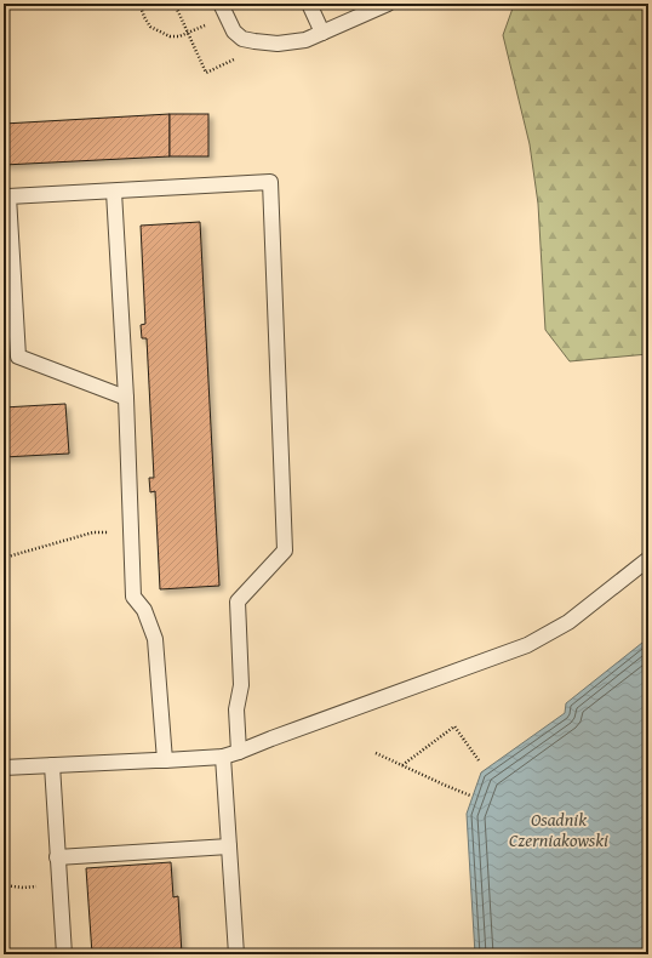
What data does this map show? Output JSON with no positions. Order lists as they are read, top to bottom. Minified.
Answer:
{"water":["Osadnik Czerniakowski"]}
